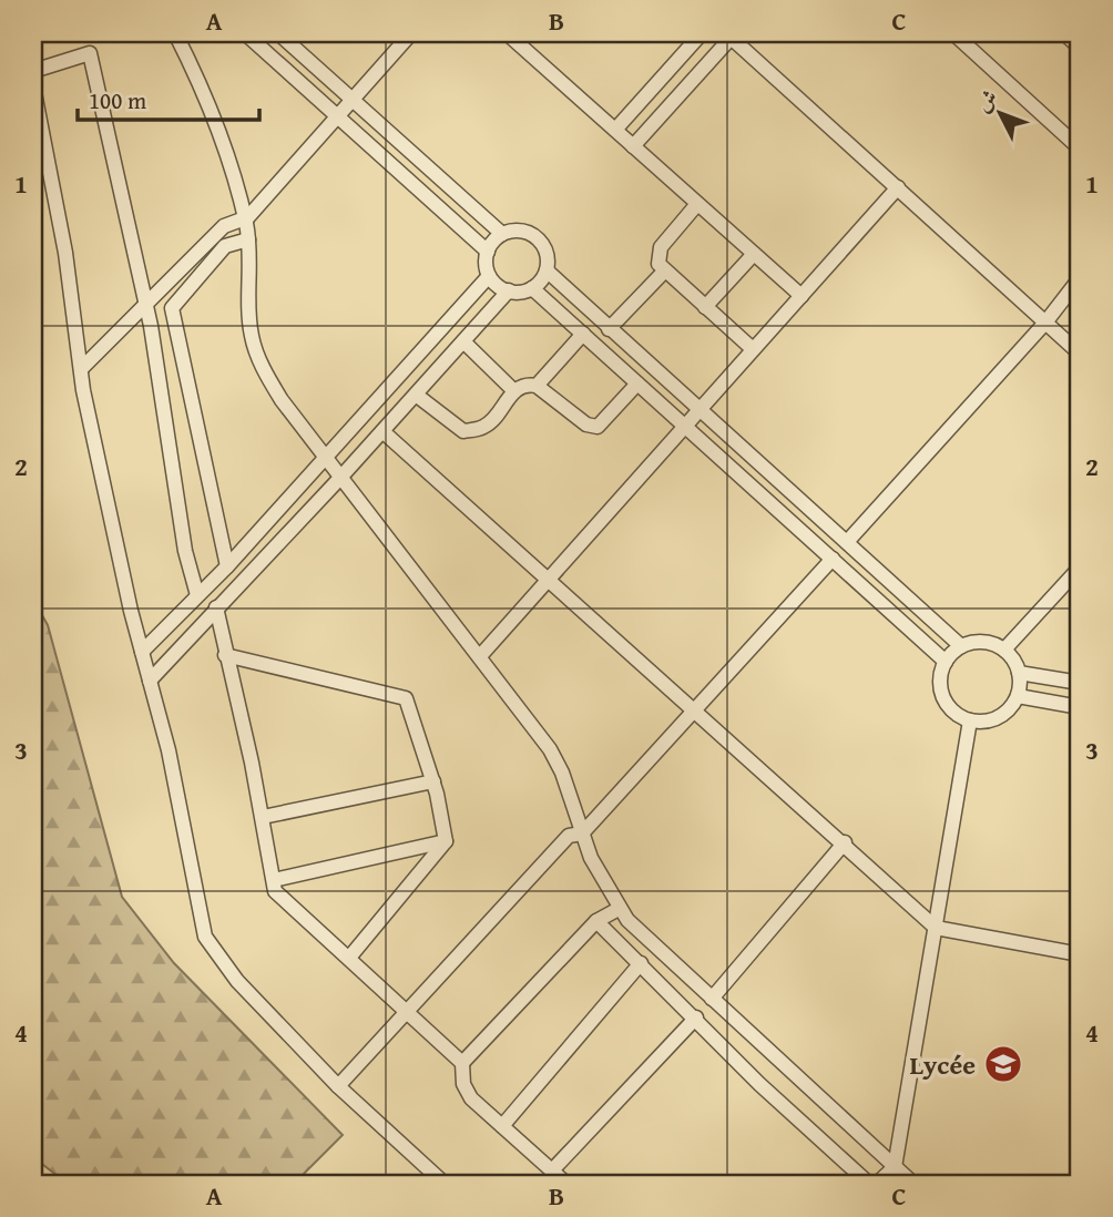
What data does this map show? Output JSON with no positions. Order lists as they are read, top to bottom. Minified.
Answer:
{"places":{"school or university":["Lycée"]},"scale_bar":"100 m","north":"top left","grid":{"columns":["A","B","C"],"rows":["1","2","3","4"]}}
